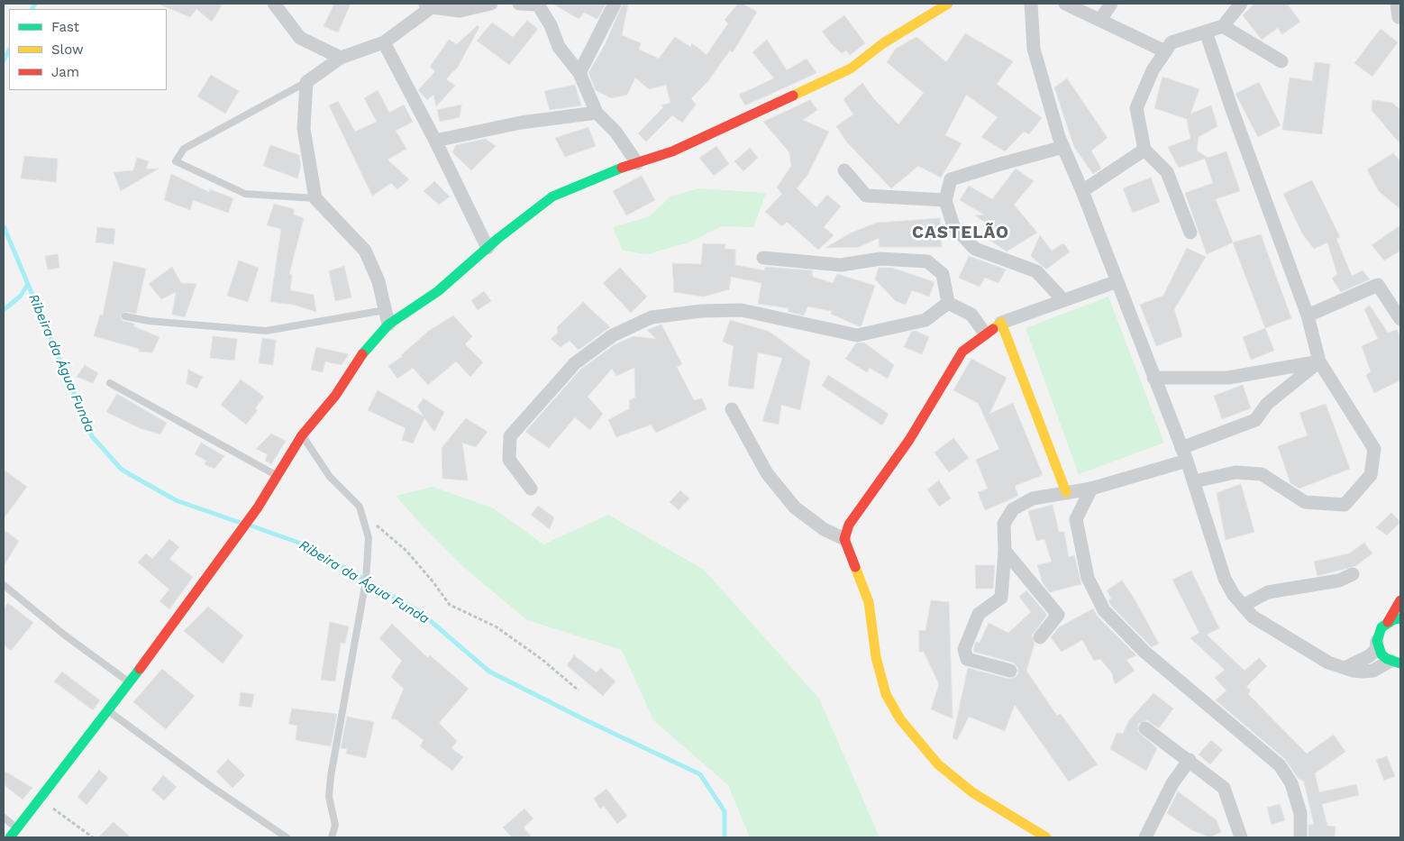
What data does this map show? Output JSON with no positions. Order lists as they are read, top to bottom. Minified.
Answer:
{"districts":["CASTELÃO"],"water":["Ribeira da Água Funda"],"legend":["Fast","Slow","Jam"]}
